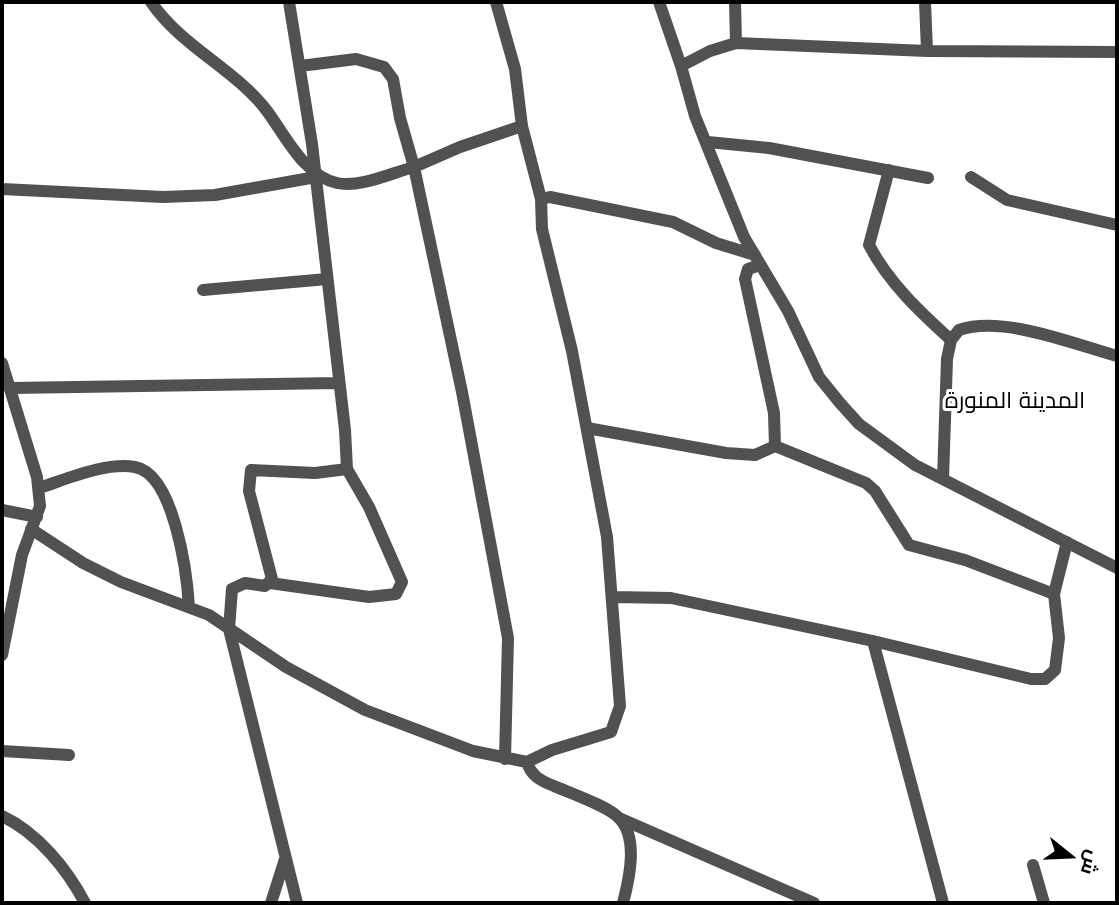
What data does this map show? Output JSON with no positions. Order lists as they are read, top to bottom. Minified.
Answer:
{"districts":["المدينة المنورة"],"north":"right"}
